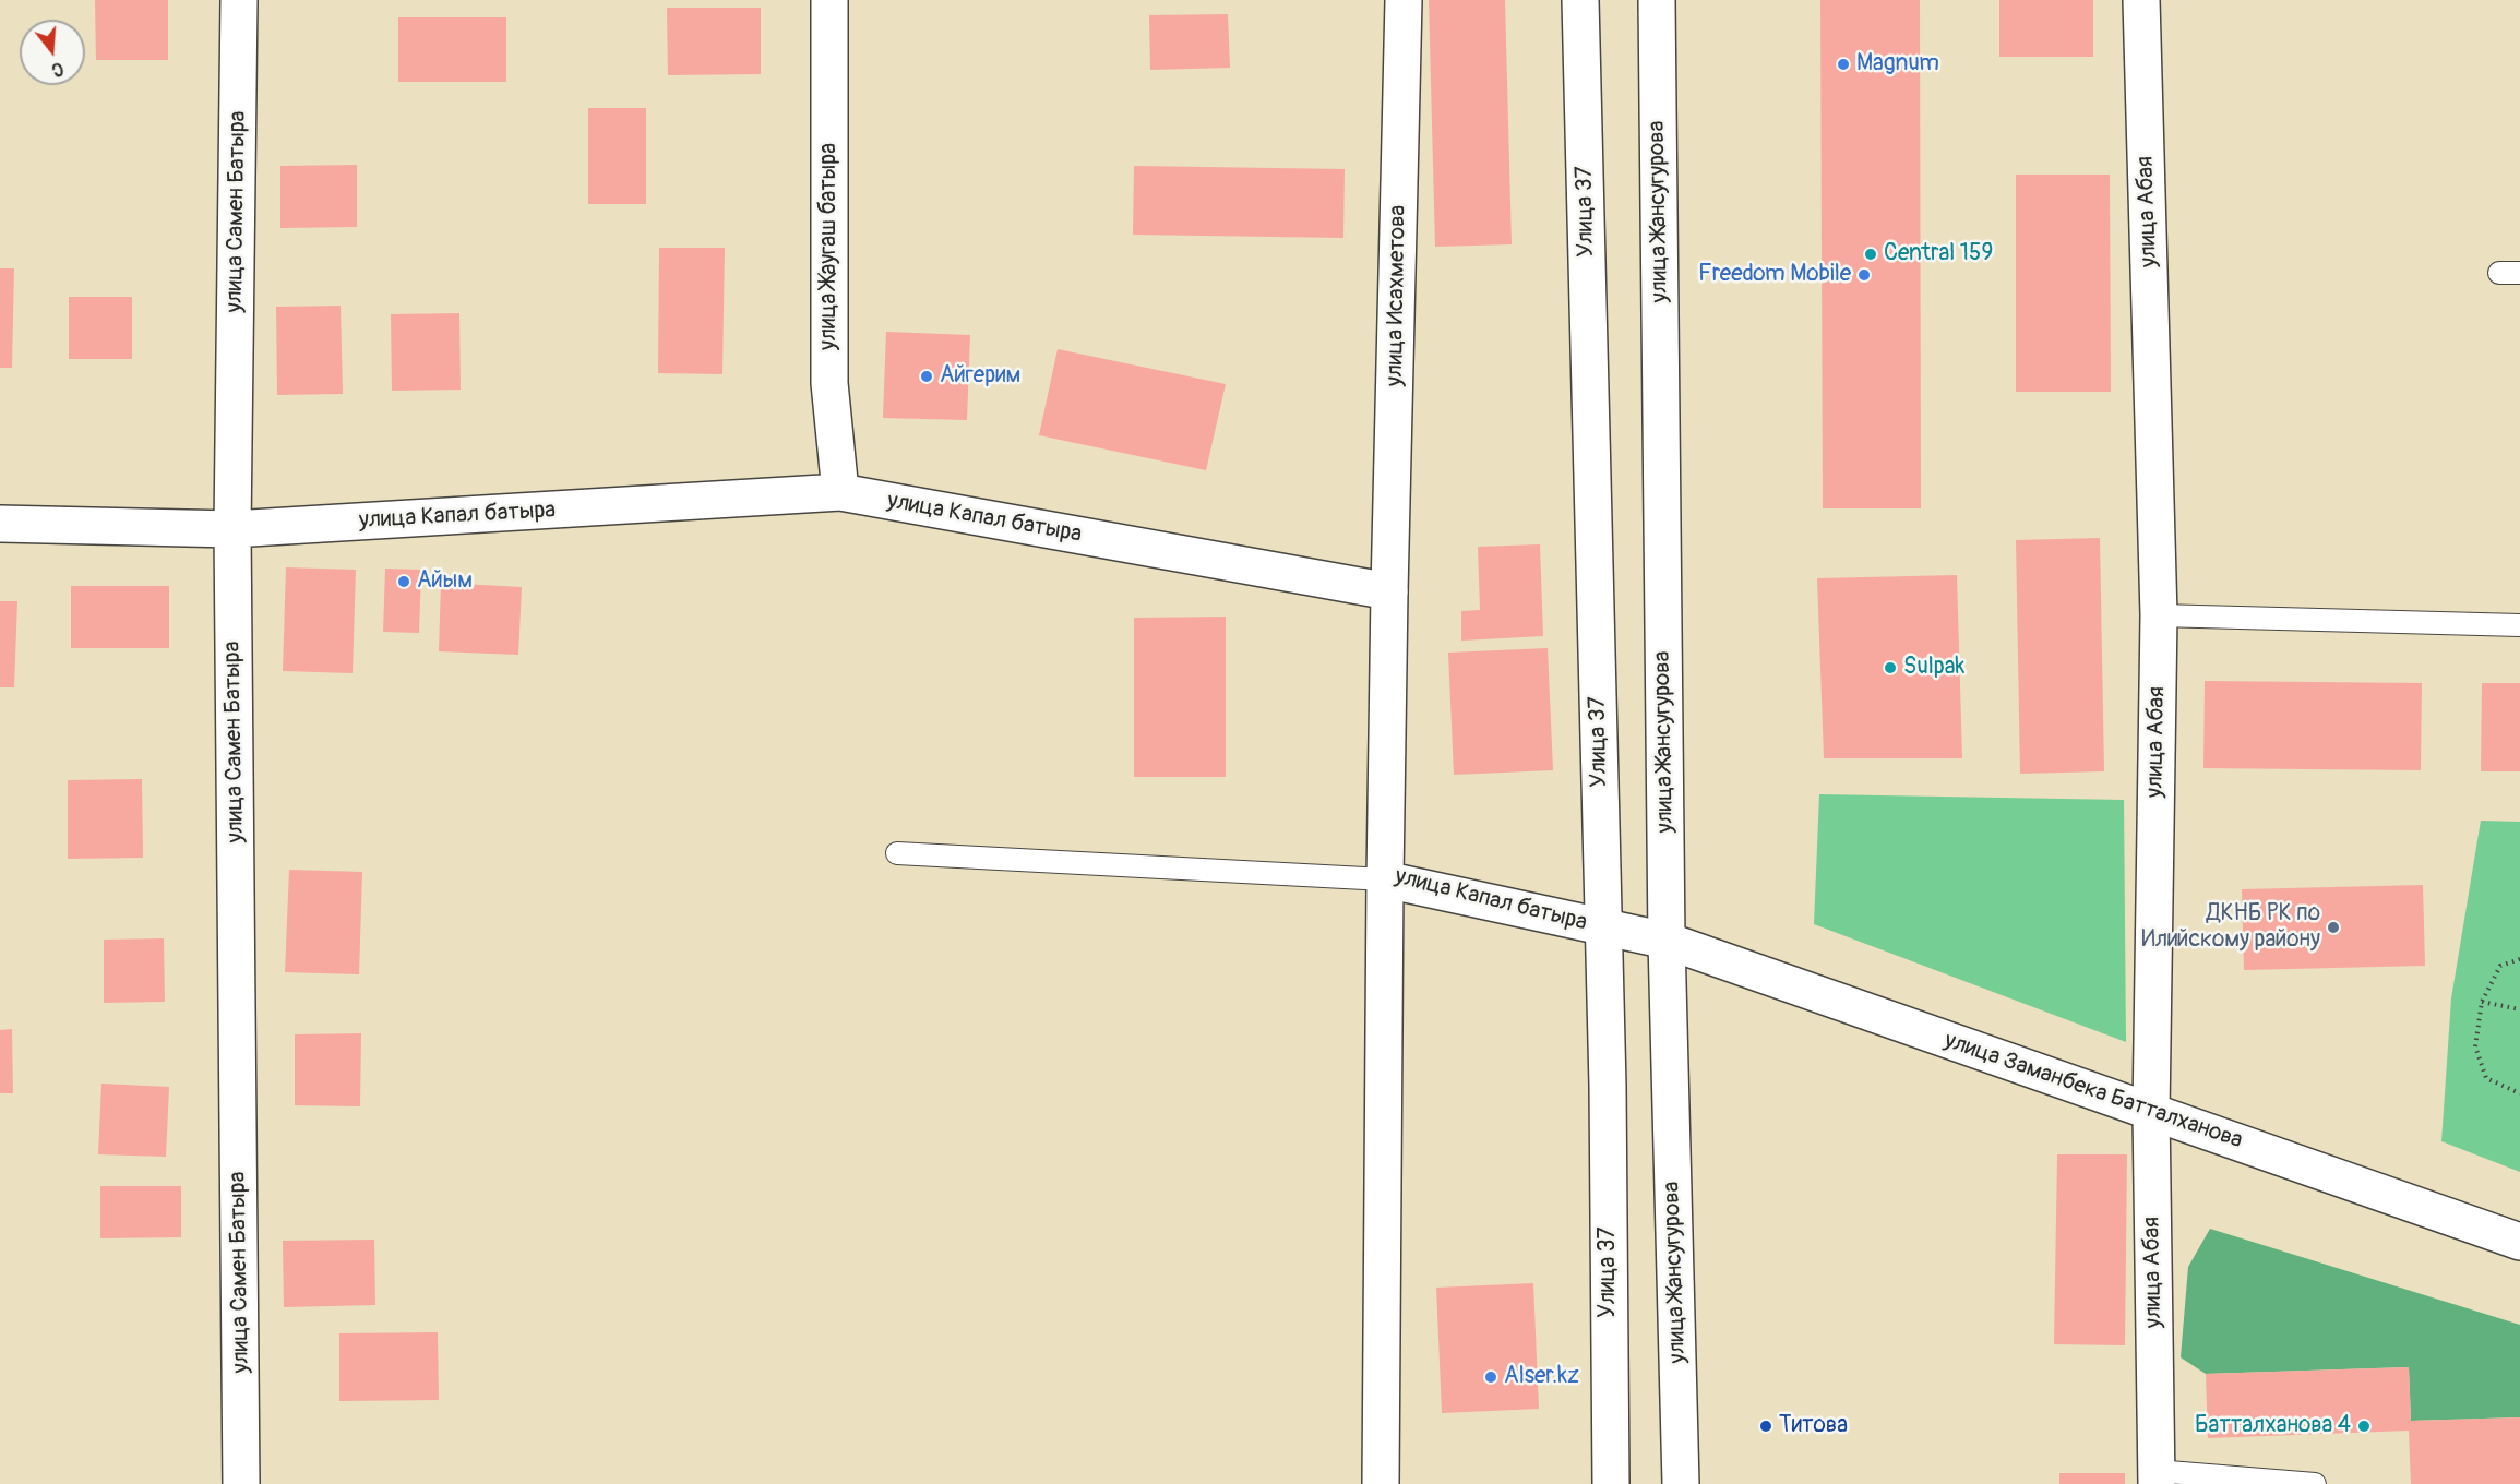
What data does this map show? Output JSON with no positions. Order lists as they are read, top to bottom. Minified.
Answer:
{"streets":{"street":["улица Самен Батыра","Улица 37","улица Жансугурова","улица Абая","улица Жаугаш батыра","улица Исахметова","улица Капал батыра","улица Заманбека Батталханова"]},"crossings":[["улица Самен Батыра","улица Капал батыра"],["улица Жансугурова","улица Капал батыра"],["улица Жансугурова","улица Заманбека Батталханова"],["улица Абая","улица Заманбека Батталханова"],["улица Жаугаш батыра","улица Капал батыра"],["улица Исахметова","улица Капал батыра"],["улица Капал батыра","улица Заманбека Батталханова"]],"places":["Magnum","Central 159","Freedom Mobile","Айгерим","Айым","Sulpak","ДКНБ РК по Илийскому району","Alser.kz","Титова","Батталханова 4"],"north":"bottom"}
